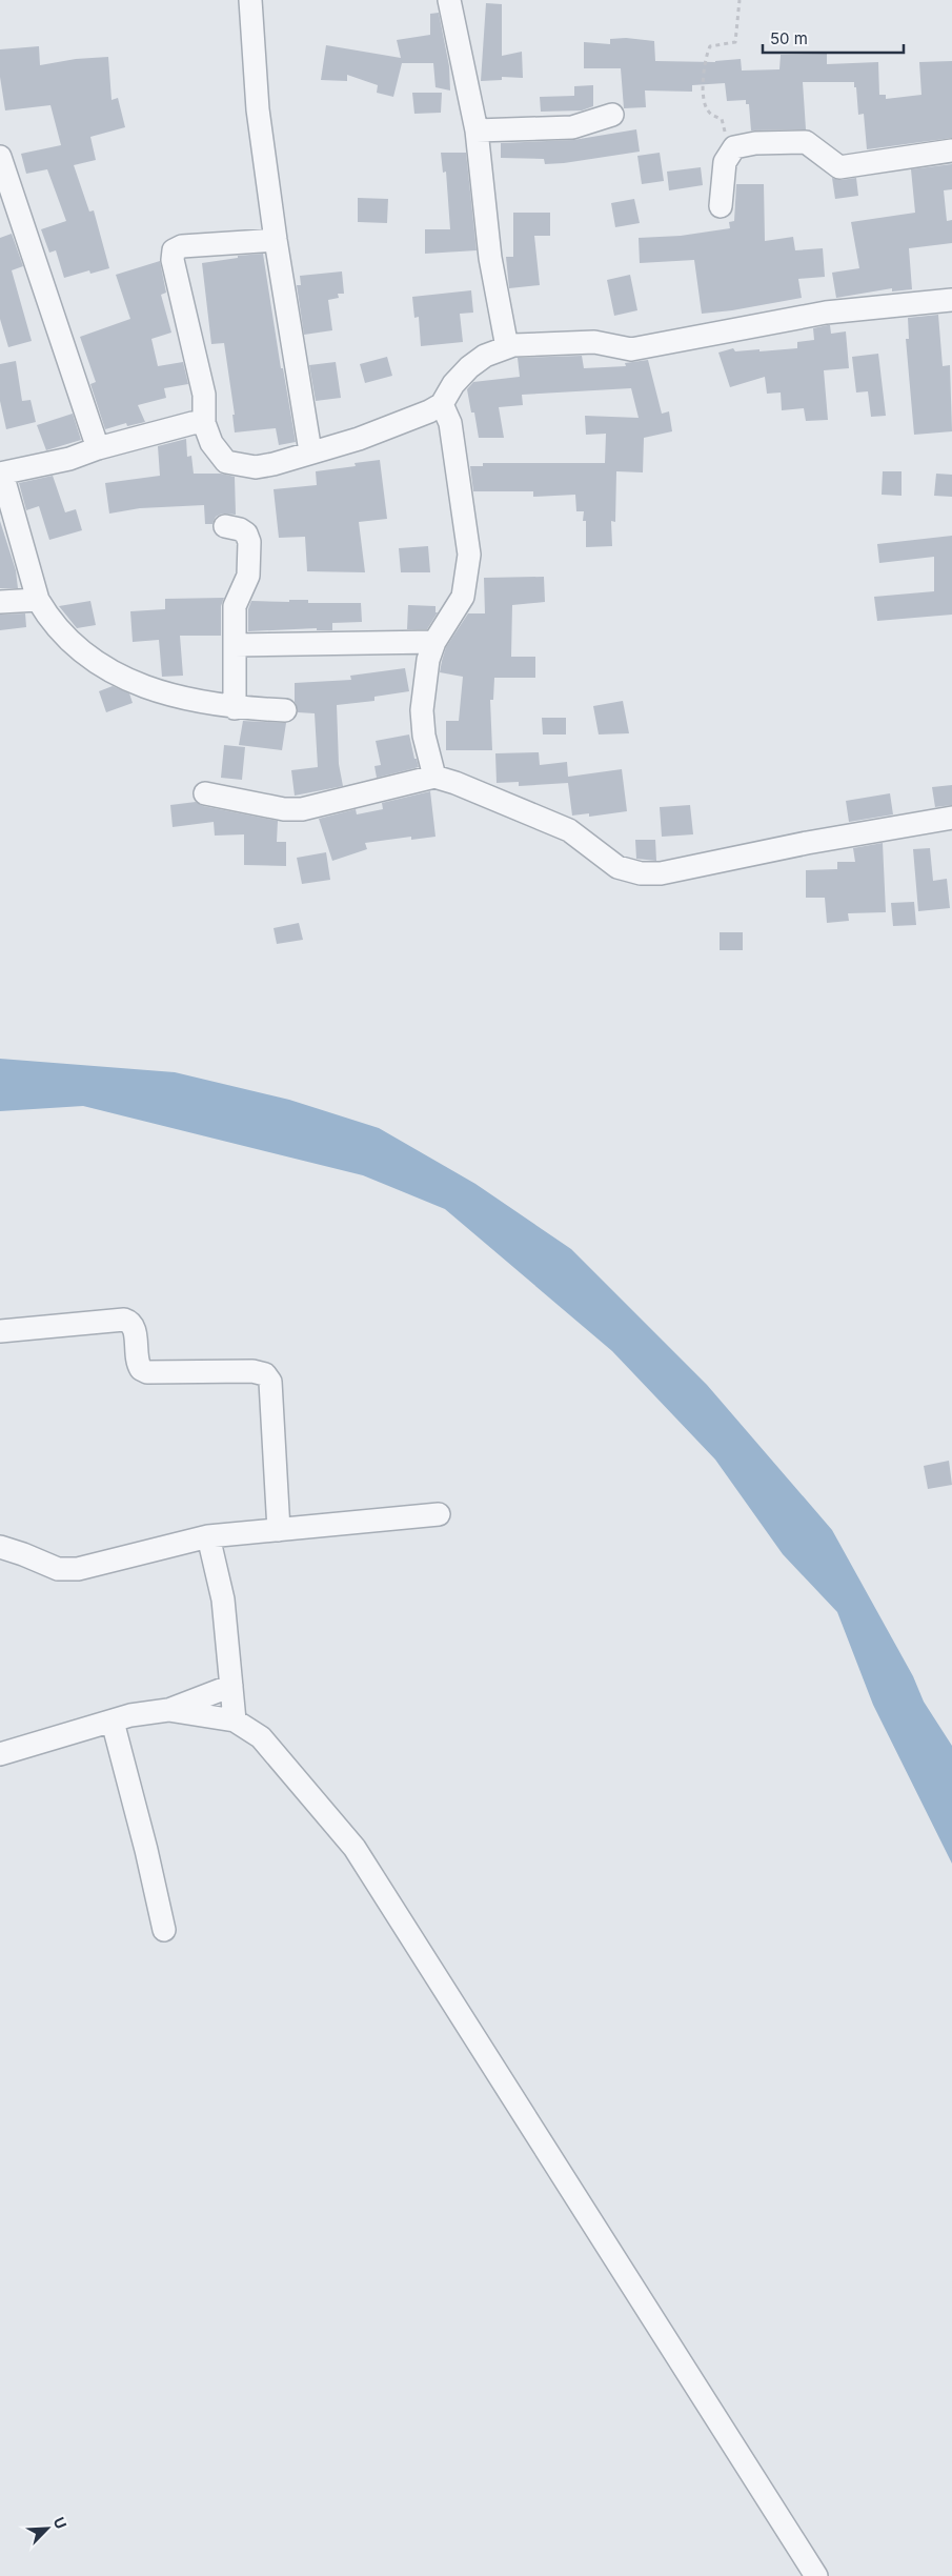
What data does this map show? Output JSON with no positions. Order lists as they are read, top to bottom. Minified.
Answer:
{"scale_bar":"50 m","north":"top right"}
